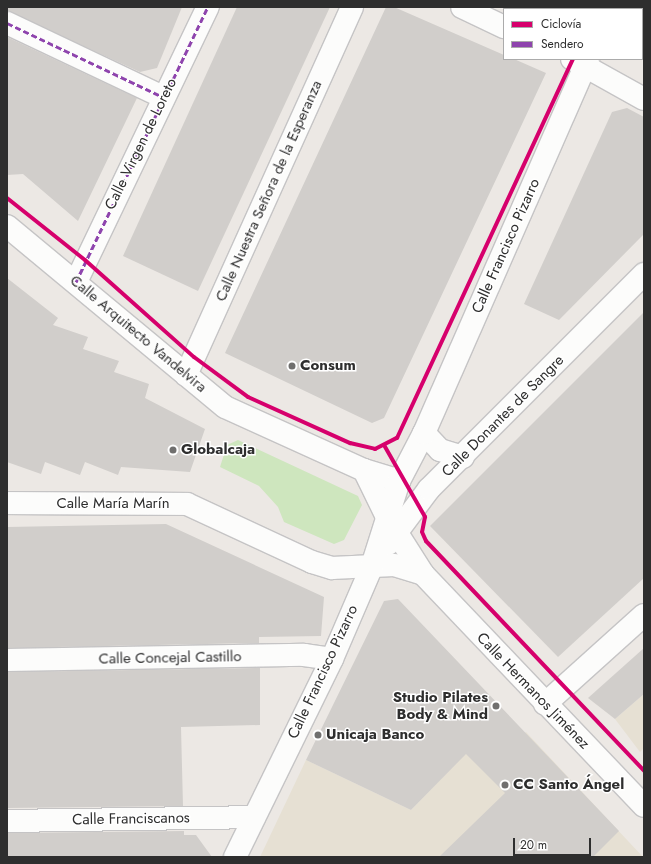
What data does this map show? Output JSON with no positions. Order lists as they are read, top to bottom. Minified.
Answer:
{"streets":{"street":["Calle Virgen de Loreto","Calle Nuestra Señora de la Esperanza","Calle Francisco Pizarro","Calle Arquitecto Vandelvira","Calle Donantes de Sangre","Calle María Marín","Calle Concejal Castillo","Calle Hermanos Jiménez","Calle Franciscanos"]},"crossings":[["Calle Virgen de Loreto","Calle Arquitecto Vandelvira"],["Calle Nuestra Señora de la Esperanza","Calle Arquitecto Vandelvira"],["Calle Francisco Pizarro","Calle Donantes de Sangre"],["Calle Francisco Pizarro","Calle María Marín"],["Calle Francisco Pizarro","Calle Concejal Castillo"],["Calle Francisco Pizarro","Calle Hermanos Jiménez"],["Calle Francisco Pizarro","Calle Franciscanos"],["Calle Arquitecto Vandelvira","Calle Hermanos Jiménez"],["Calle Donantes de Sangre","Calle Hermanos Jiménez"],["Calle María Marín","Calle Hermanos Jiménez"]],"places":["Consum","Globalcaja","Studio Pilates Body & Mind","Unicaja Banco","CC Santo Ángel"],"legend":["Ciclovía","Sendero"],"scale_bar":"20 m"}
